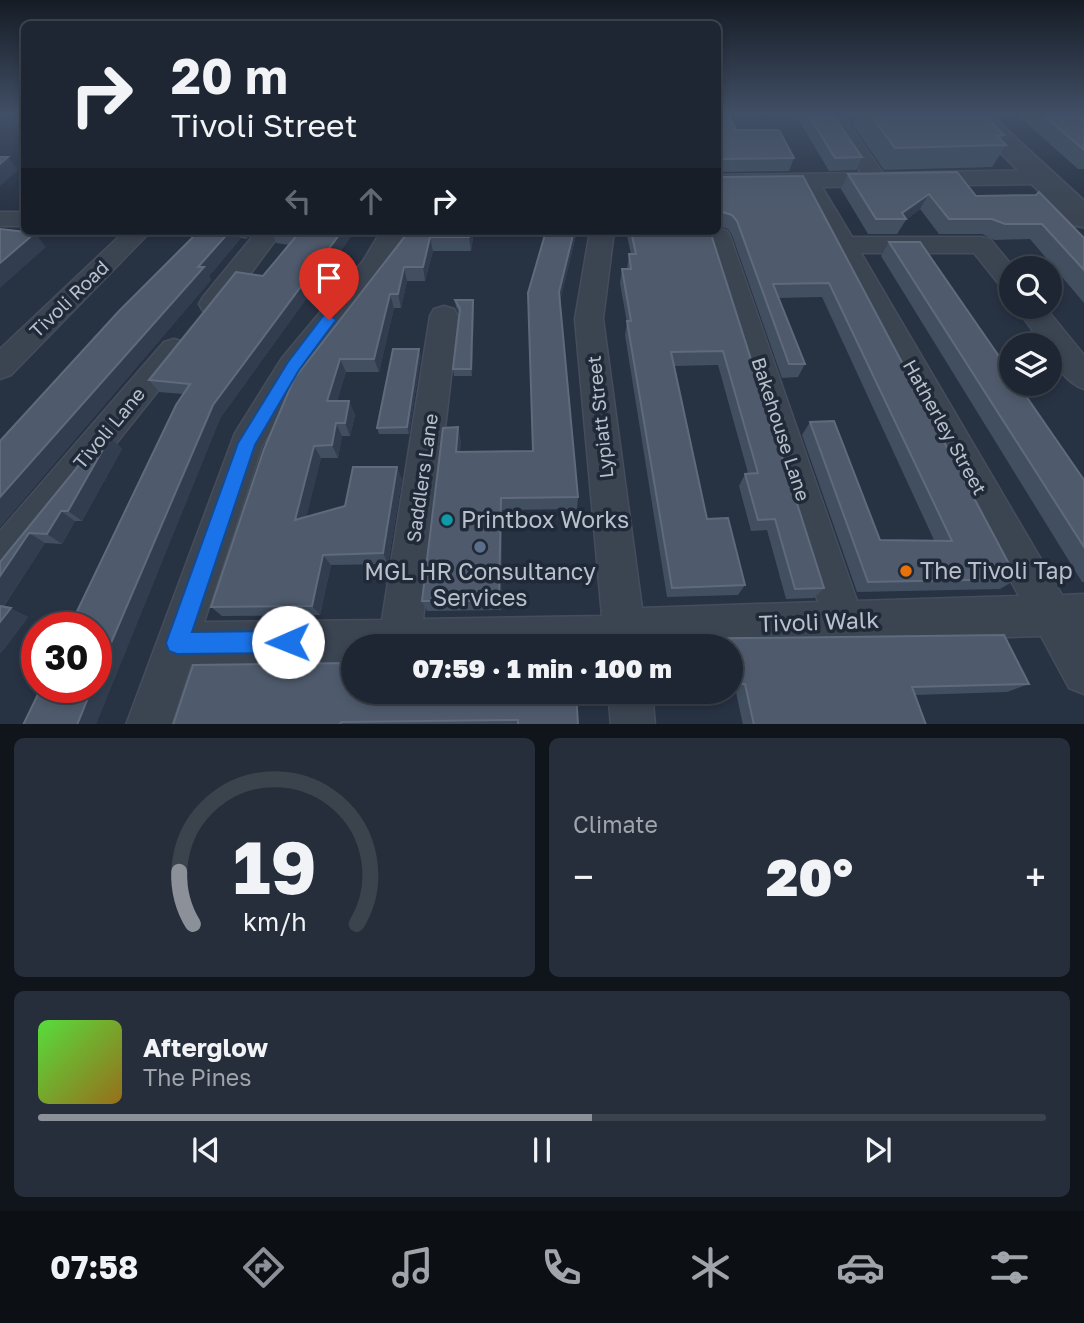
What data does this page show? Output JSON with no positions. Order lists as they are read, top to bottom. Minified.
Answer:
{"streets":{"street":["Tivoli Road","Lypiatt Street","Hatherley Street","Tivoli Lane","Bakehouse Lane","Saddlers Lane","Tivoli Walk"]},"crossings":[["Hatherley Street","Tivoli Walk"],["Bakehouse Lane","Tivoli Walk"]],"places":["Printbox Works","MGL HR Consultancy Services","The Tivoli Tap"],"page":{"turn":["20 m","Tivoli Street"],"limit":"30","trip":"07:59 · 1 min · 100 m","tile":"Climate","heat":["−","20°","+"],"song":["Afterglow","The Pines"],"tabs":"07:58","gauge":["19","km/h"]}}
